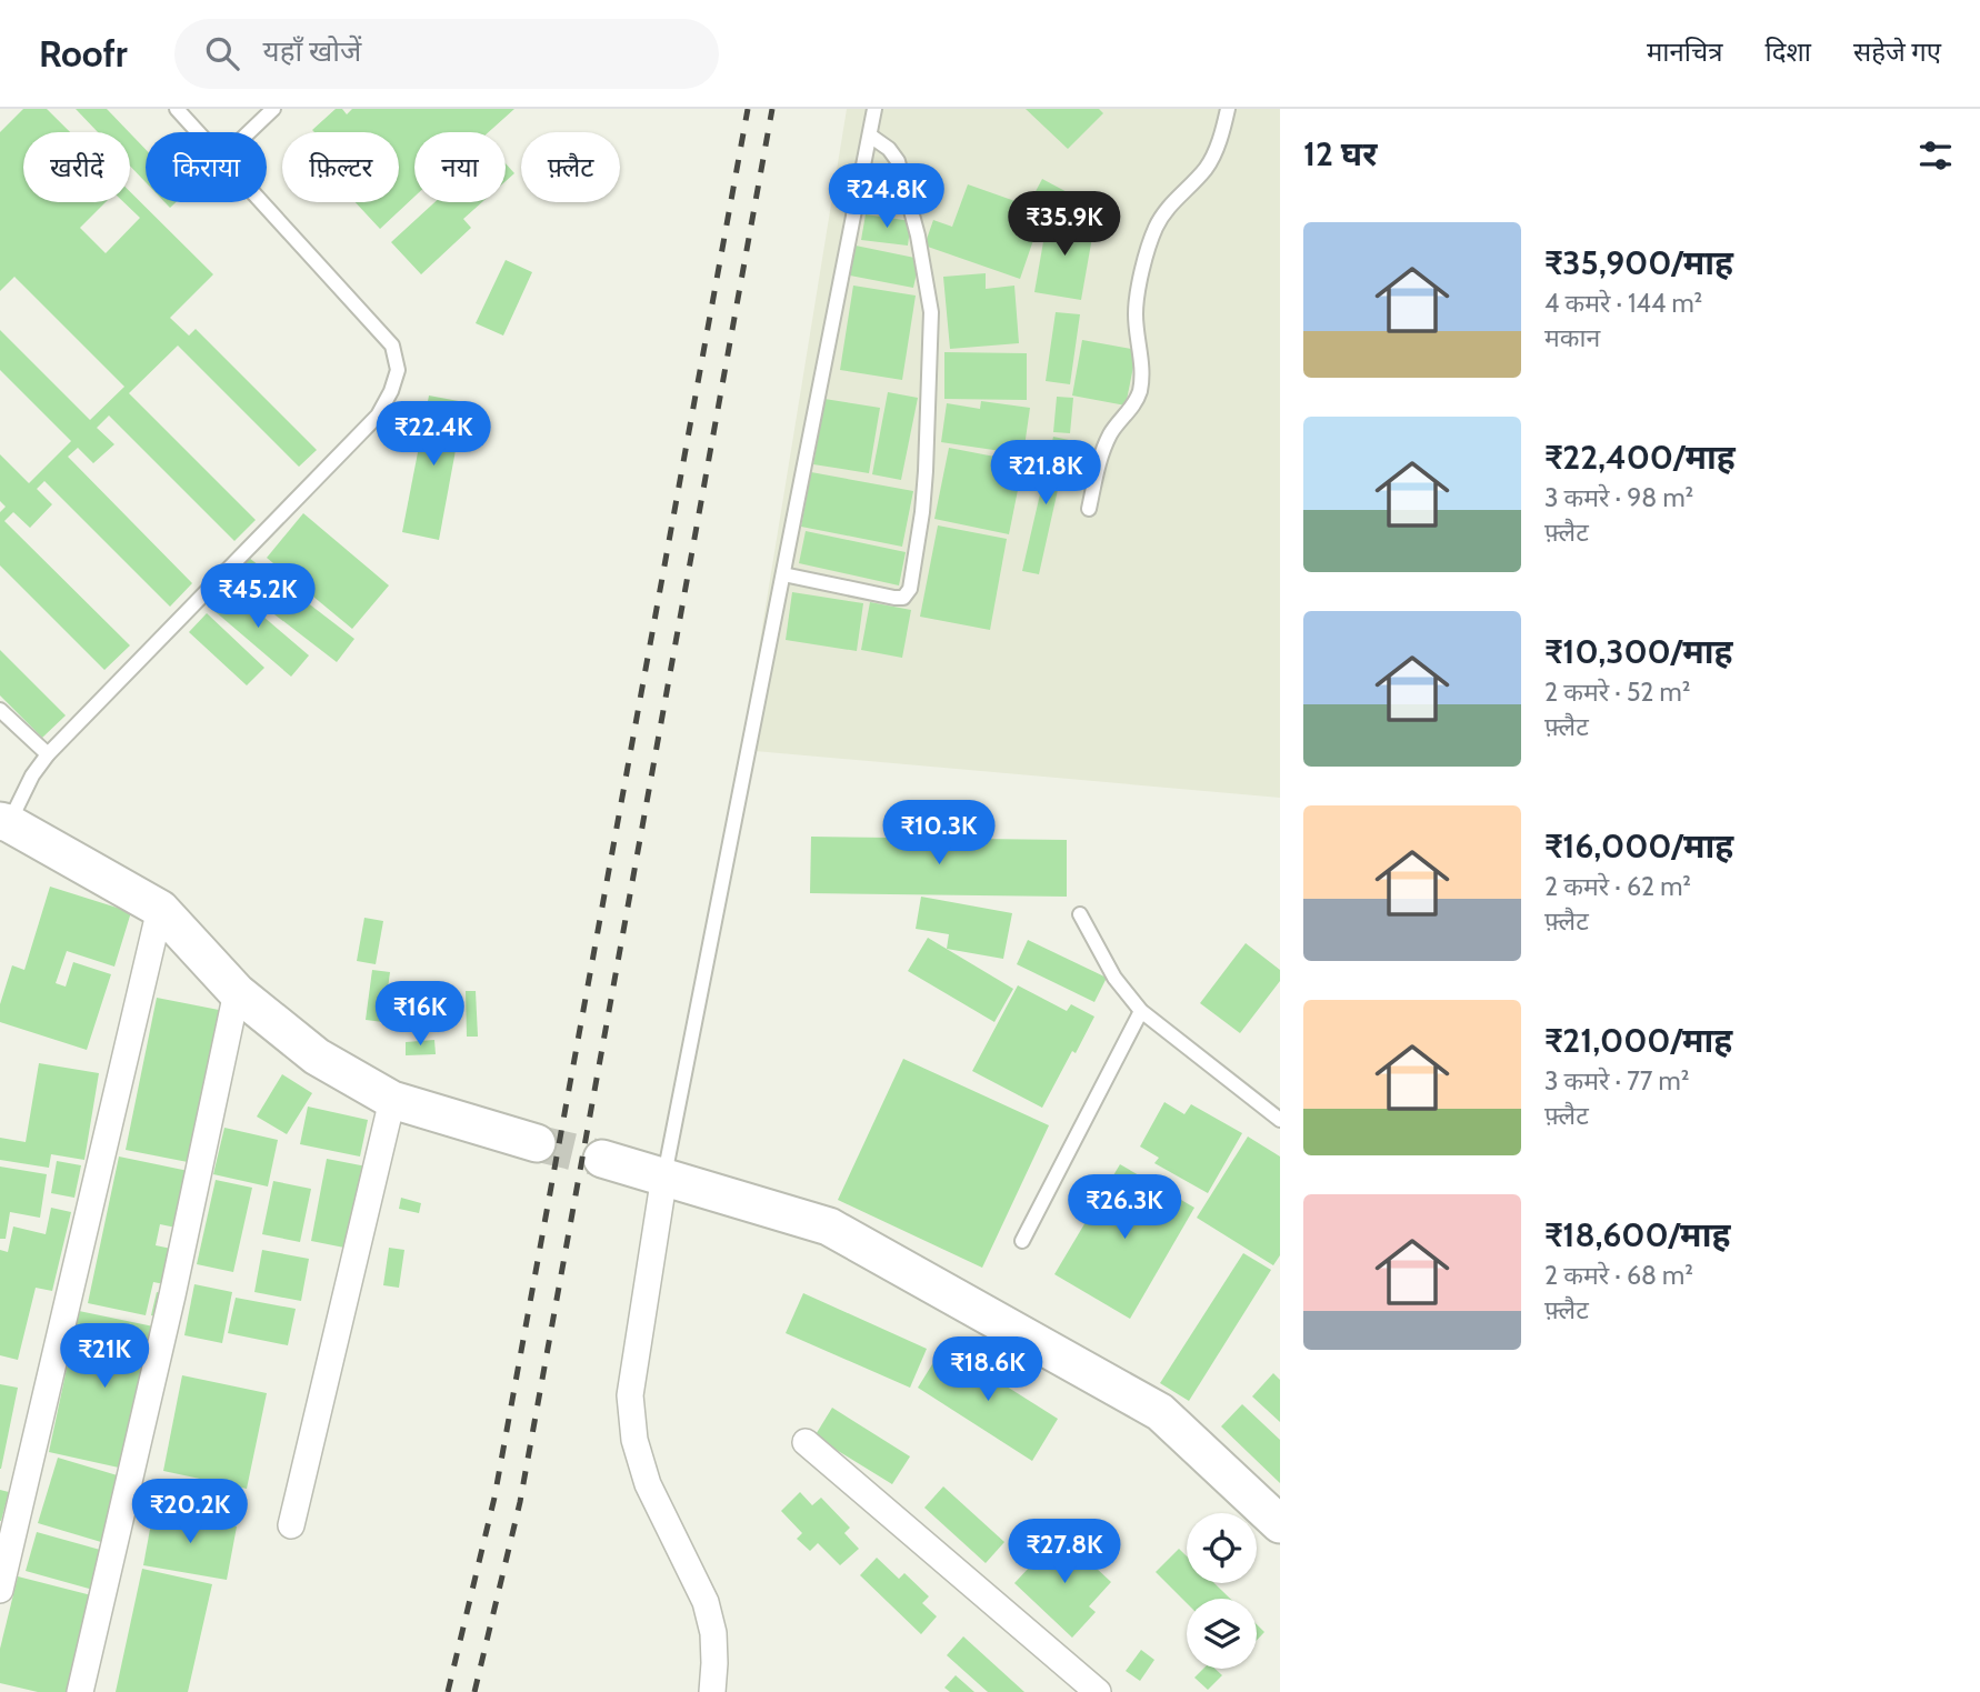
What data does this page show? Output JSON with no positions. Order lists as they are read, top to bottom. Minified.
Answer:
{"page":{"header":"Roofr","search":"यहाँ खोजें","nav":["मानचित्र","दिशा","सहेजे गए"],"heading":"12 घर","chip":["खरीदें","किराया","फ़िल्टर","नया","फ़्लैट"],"price":["₹24.8K","₹35.9K","₹22.4K","₹21.8K","₹45.2K","₹10.3K","₹16K","₹26.3K","₹21K","₹18.6K","₹20.2K","₹27.8K"],"list":[{"name":"₹35,900/माह","note":"4 कमरे · 144 m² · मकान"},{"name":"₹22,400/माह","note":"3 कमरे · 98 m² · फ़्लैट"},{"name":"₹10,300/माह","note":"2 कमरे · 52 m² · फ़्लैट"},{"name":"₹16,000/माह","note":"2 कमरे · 62 m² · फ़्लैट"},{"name":"₹21,000/माह","note":"3 कमरे · 77 m² · फ़्लैट"},{"name":"₹18,600/माह","note":"2 कमरे · 68 m² · फ़्लैट"}]}}
